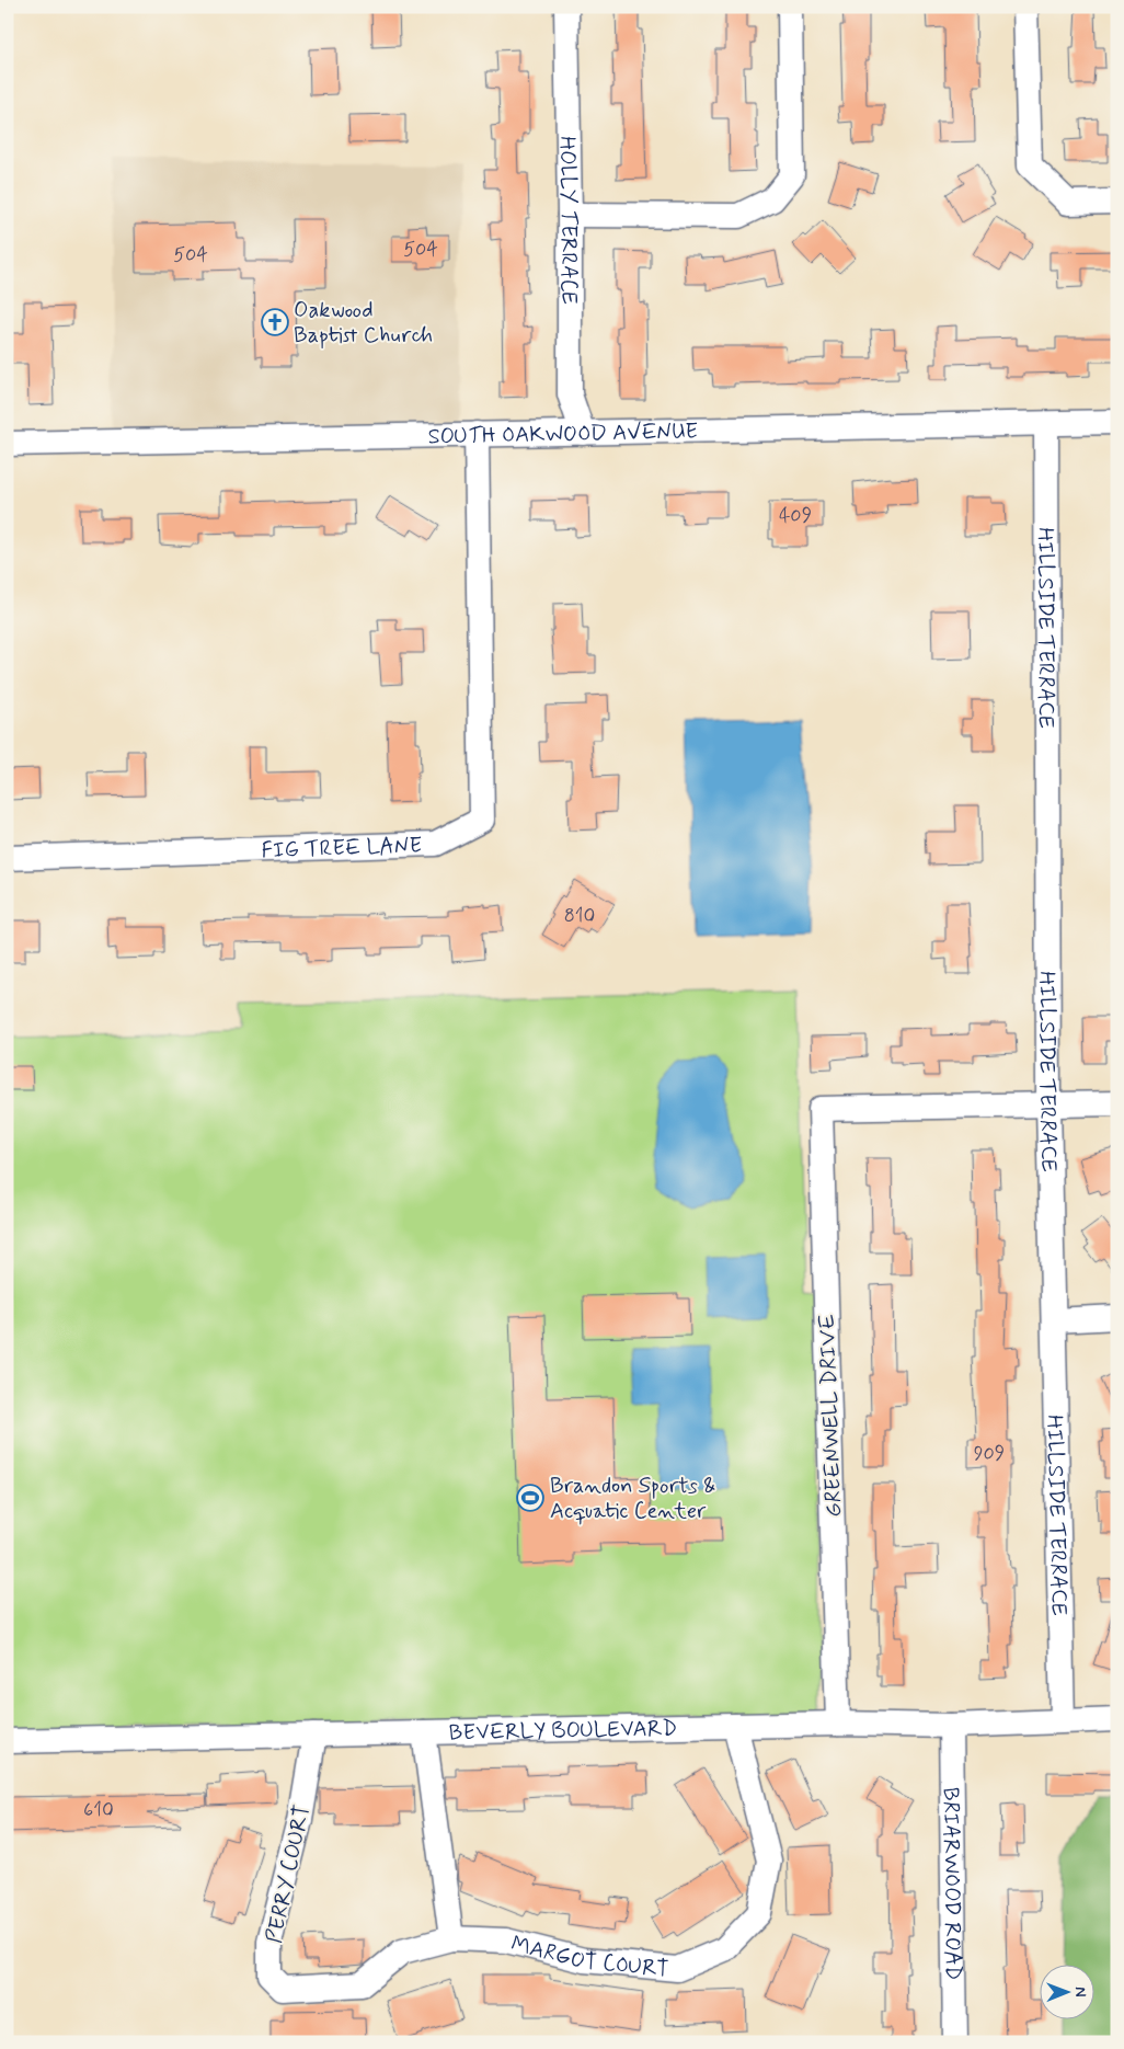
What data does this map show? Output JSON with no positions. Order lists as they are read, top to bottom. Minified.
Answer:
{"streets":{"street":["HOLLY TERRACE","SOUTH OAKWOOD AVENUE","HILLSIDE TERRACE","FIG TREE LANE","GREENWELL DRIVE","BEVERLY BOULEVARD","PERRY COURT","BRIARWOOD ROAD","MARGOT COURT"]},"crossings":[["HOLLY TERRACE","SOUTH OAKWOOD AVENUE"],["SOUTH OAKWOOD AVENUE","HILLSIDE TERRACE"],["SOUTH OAKWOOD AVENUE","FIG TREE LANE"],["HILLSIDE TERRACE","GREENWELL DRIVE"],["HILLSIDE TERRACE","BEVERLY BOULEVARD"],["GREENWELL DRIVE","BEVERLY BOULEVARD"],["BEVERLY BOULEVARD","PERRY COURT"],["BEVERLY BOULEVARD","BRIARWOOD ROAD"],["BEVERLY BOULEVARD","MARGOT COURT"],["PERRY COURT","MARGOT COURT"]],"places":{"church":["Oakwood Baptist Church"],"sports":["Brandon Sports & Acquatic Center"]},"house_numbers":["504","504","409","810","909","610"],"north":"right"}
